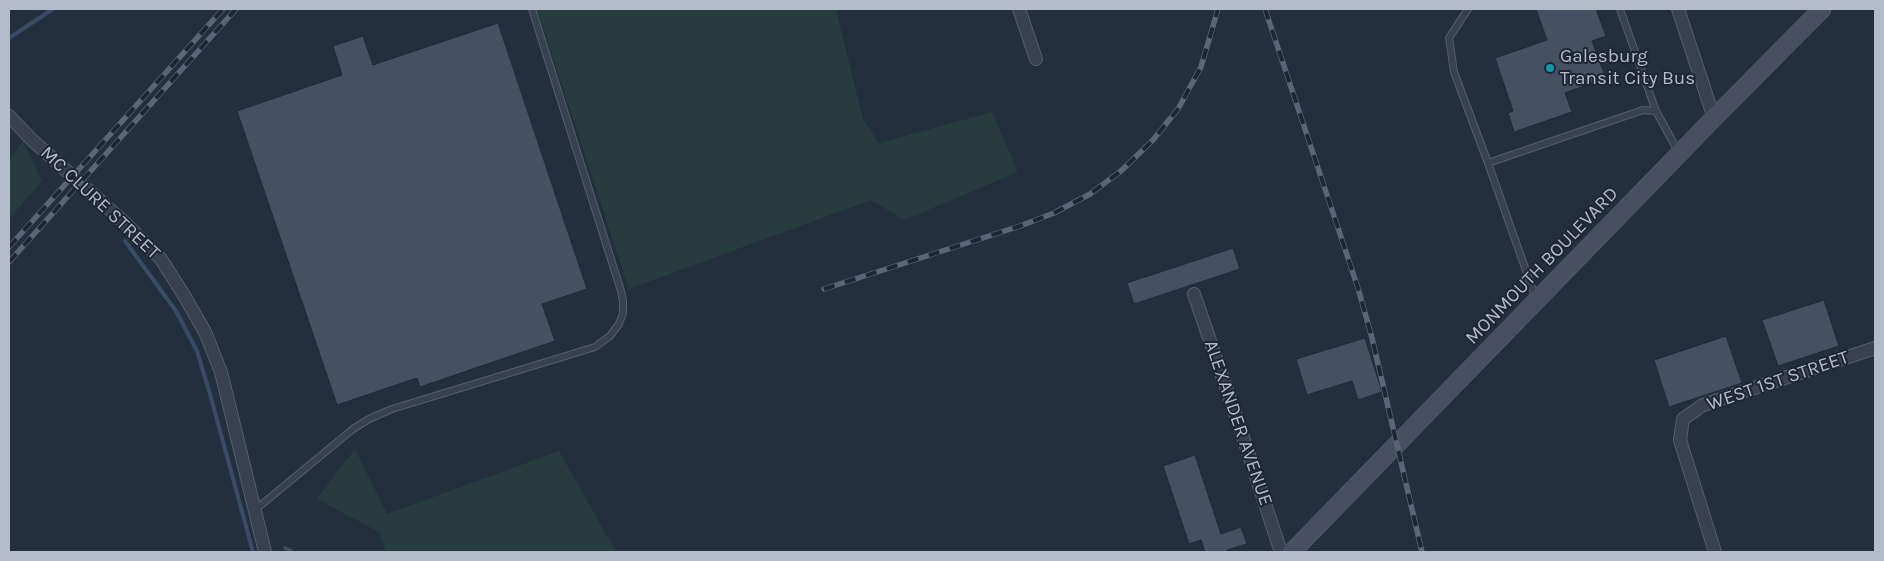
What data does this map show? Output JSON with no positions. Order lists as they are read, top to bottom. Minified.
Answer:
{"streets":{"street":["MC CLURE STREET","MONMOUTH BOULEVARD","WEST 1ST STREET","ALEXANDER AVENUE"]},"places":["Galesburg Transit City Bus"]}
